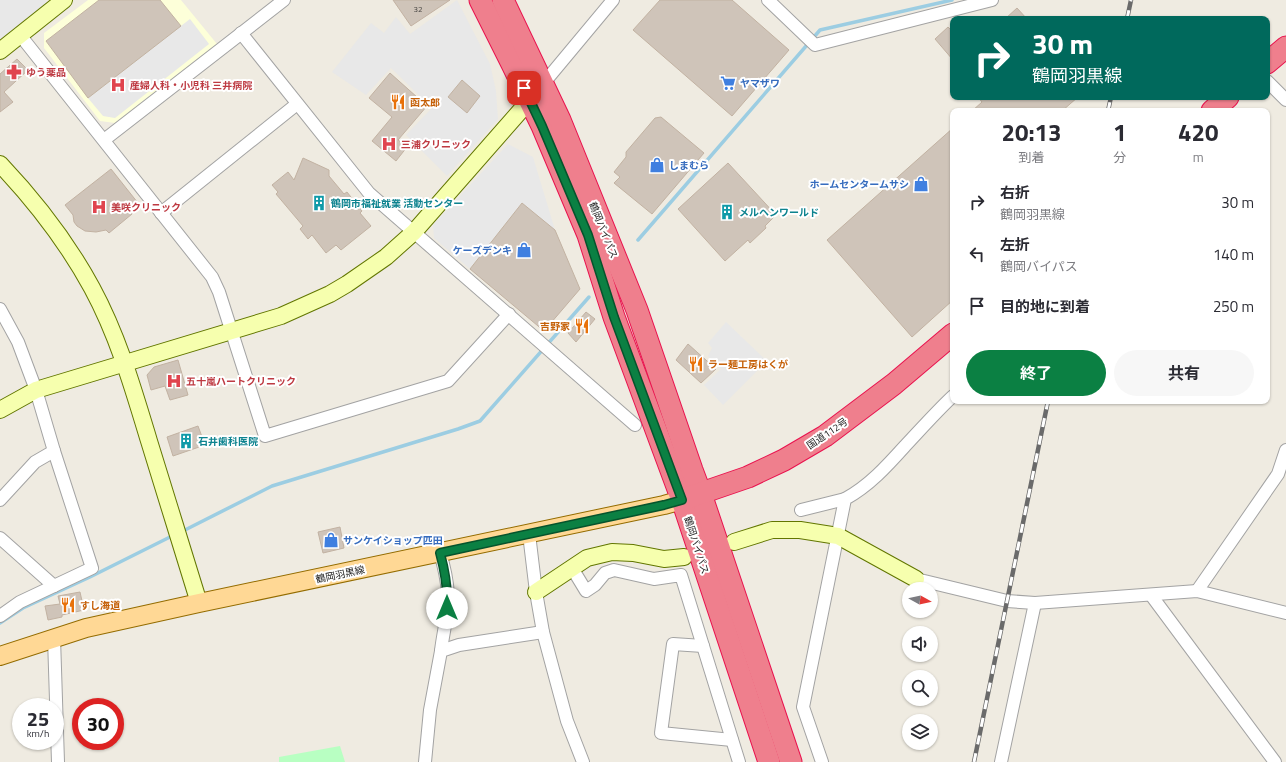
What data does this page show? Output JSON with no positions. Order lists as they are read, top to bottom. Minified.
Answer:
{"streets":{"highway":["鶴岡バイパス","国道112号"],"main road":["鶴岡羽黒線"]},"crossings":[["鶴岡バイパス","国道112号"],["鶴岡バイパス","鶴岡羽黒線"],["国道112号","鶴岡羽黒線"]],"places":{"pharmacy":["ゆう薬品"],"supermarket":["ヤマザワ"],"hospital":["産婦人科・小児科 三井病院","三浦クリニック","美咲クリニック","五十嵐ハートクリニック"],"restaurant":["函太郎","吉野家","ラー麺工房はくが","すし海道"],"shop":["しまむら","ホームセンタームサシ","ケーズデンキ","サンケイショップ匹田"],"building":["鶴岡市福祉就業 活動センター","メルヘンワールド","石井歯科医院"]},"house_numbers":["32"],"north":"right","page":{"turn":["30 m","鶴岡羽黒線"],"eta":["20:13","到着","1","分","420","m"],"list":[{"name":"右折","note":"鶴岡羽黒線","value":"30 m"},{"name":"左折","note":"鶴岡バイパス","value":"140 m"},{"name":"目的地に到着","value":"250 m"}],"buttons":["終了","共有"],"speed":"25 km/h","limit":"30"}}
